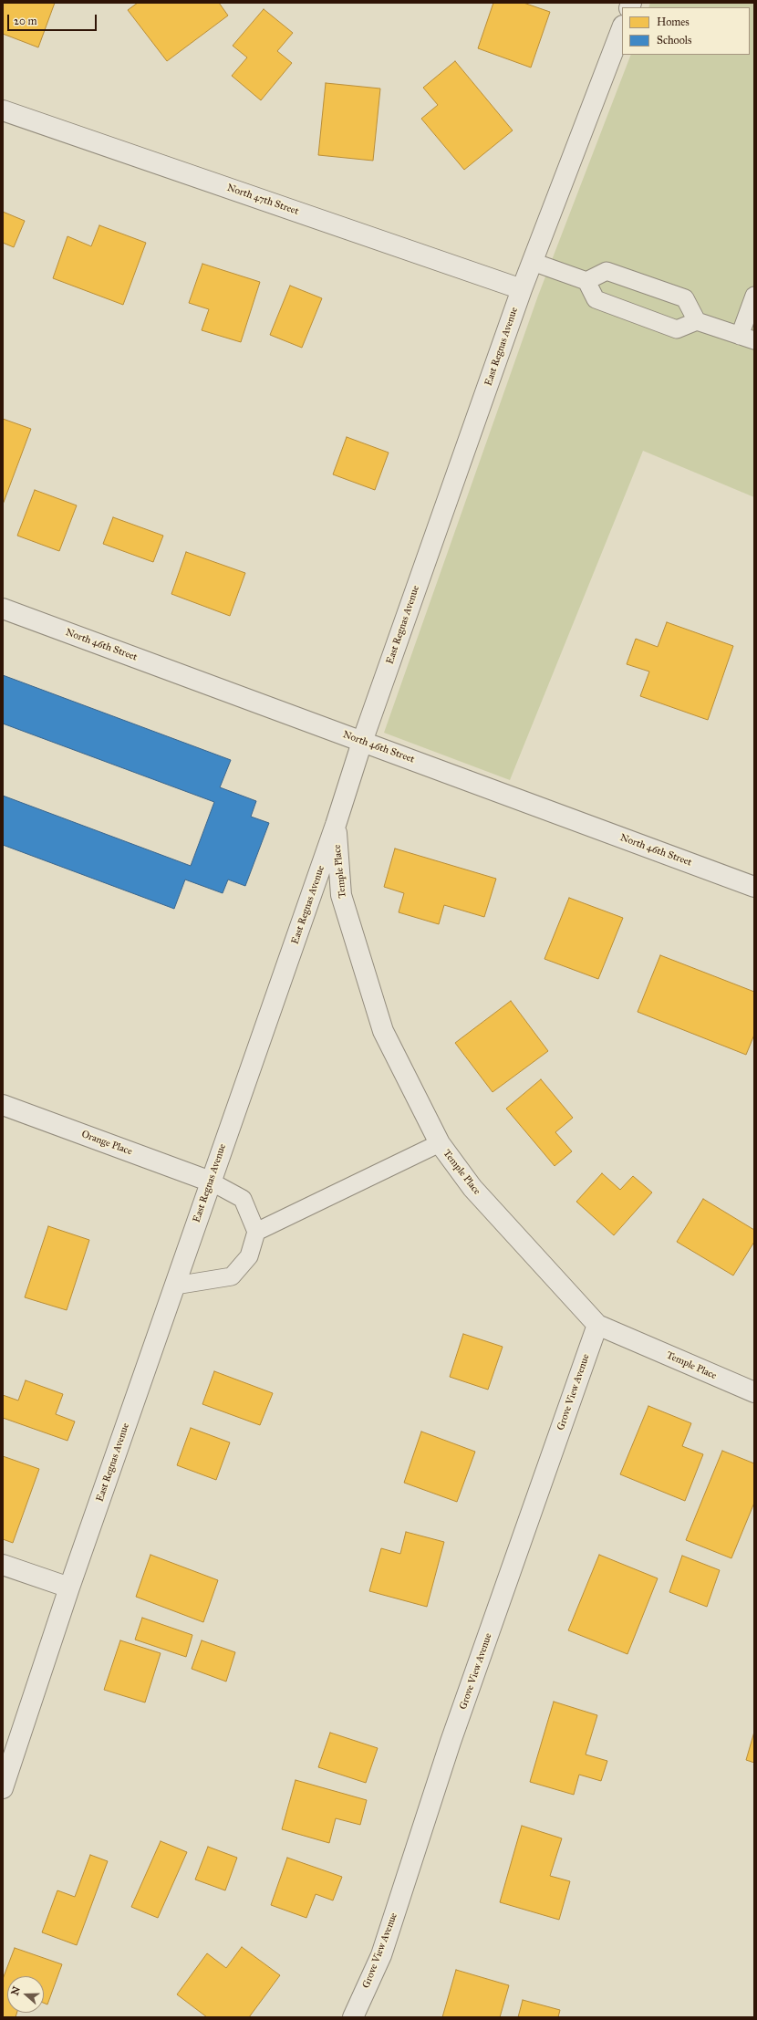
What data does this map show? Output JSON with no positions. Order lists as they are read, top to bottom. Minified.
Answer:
{"streets":{"street":["North 47th Street","East Regnas Avenue","North 46th Street","Temple Place","Orange Place","Grove View Avenue"]},"crossings":[["North 47th Street","East Regnas Avenue"],["East Regnas Avenue","North 46th Street"],["East Regnas Avenue","Temple Place"],["East Regnas Avenue","Orange Place"],["Temple Place","Grove View Avenue"]],"legend":["Homes","Schools"],"scale_bar":"20 m","north":"left"}
